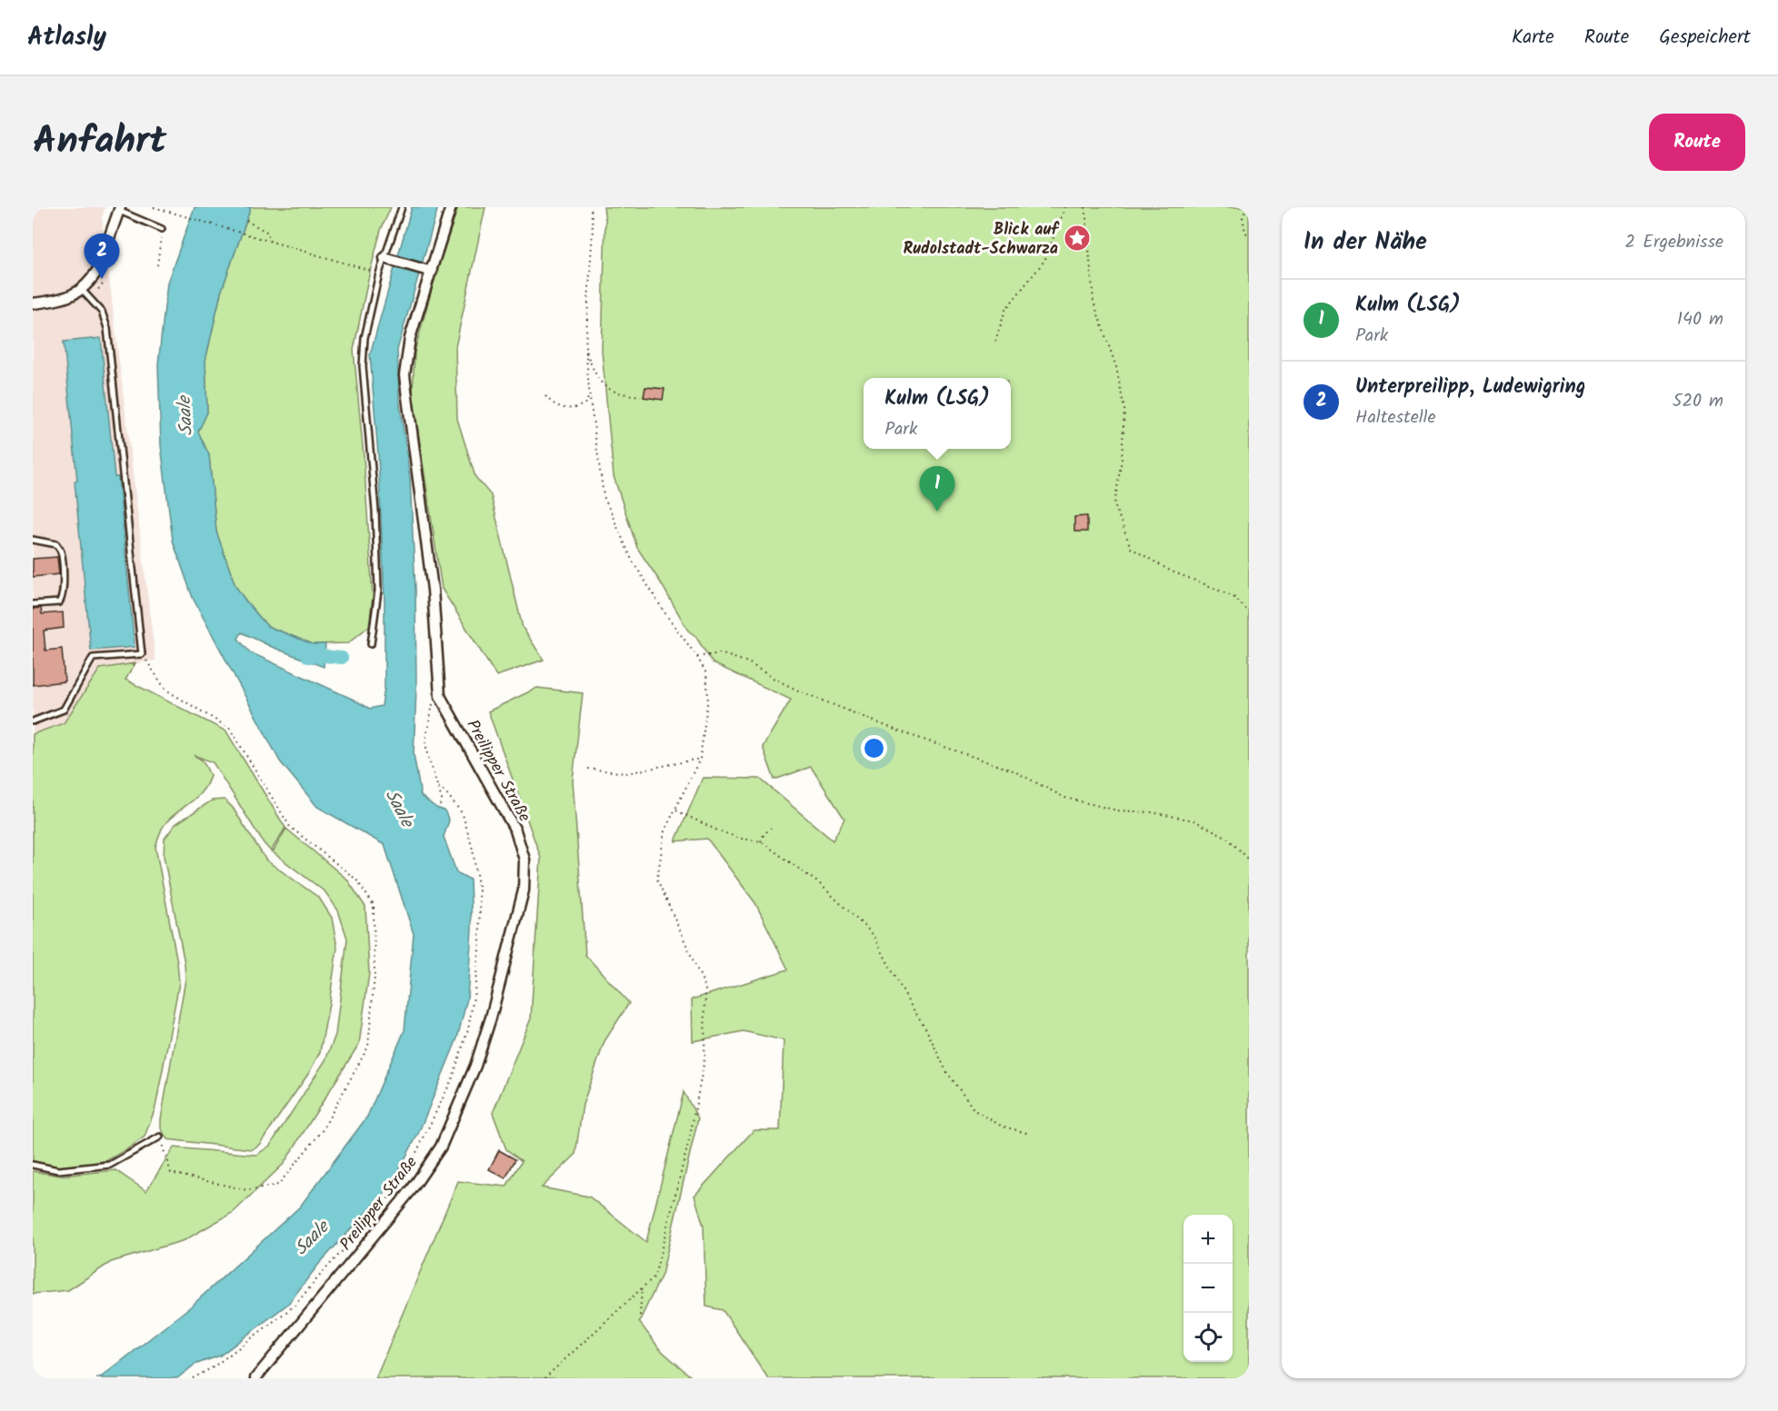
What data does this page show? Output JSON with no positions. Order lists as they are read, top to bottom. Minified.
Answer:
{"streets":{"street":["Preilipper Straße"]},"water":["Saale"],"places":{"place":["Blick auf Rudolstadt-Schwarza"]},"page":{"header":"Atlasly","nav":["Karte","Route","Gespeichert"],"title":"Anfahrt","buttons":"Route","heading":["In der Nähe","2 Ergebnisse"],"pins":["2","1"],"list":[{"mark":"1","name":"Kulm (LSG)","note":"Park","value":"140 m"},{"mark":"2","name":"Unterpreilipp, Ludewigring","note":"Haltestelle","value":"520 m"}],"popup":["Kulm (LSG)","Park"],"map_buttons":["+","−"]}}
